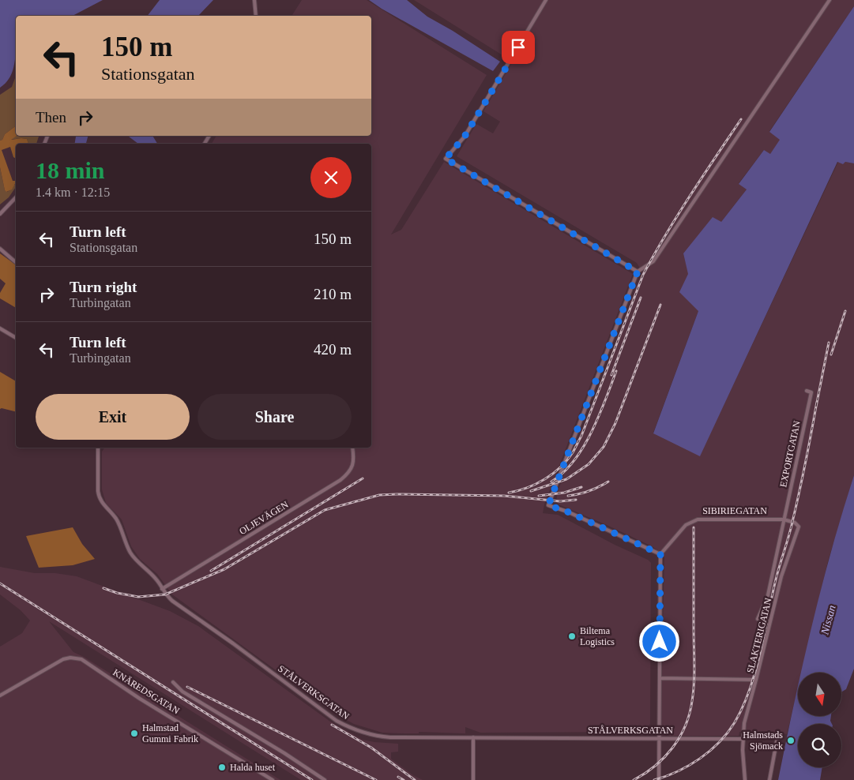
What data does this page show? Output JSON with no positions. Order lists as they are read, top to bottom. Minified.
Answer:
{"streets":{"street":["EXPORTGATAN","SIBIRIEGATAN","OLJEVÄGEN","SLAKTERIGATAN","KNÄREDSGATAN","STÅLVERKSGATAN"]},"crossings":[["EXPORTGATAN","SIBIRIEGATAN"],["SIBIRIEGATAN","SLAKTERIGATAN"],["OLJEVÄGEN","STÅLVERKSGATAN"]],"water":["Nissan"],"places":["Biltema Logistics","Halmstad Gummi Fabrik","Halmstads Sjömack","Halda huset"],"north":"bottom","page":{"turn":["150 m","Stationsgatan"],"then":"Then","heading":["18 min","1.4 km · 12:15"],"list":[{"name":"Turn left","note":"Stationsgatan","value":"150 m"},{"name":"Turn right","note":"Turbingatan","value":"210 m"},{"name":"Turn left","note":"Turbingatan","value":"420 m"}],"buttons":["Exit","Share"]}}
